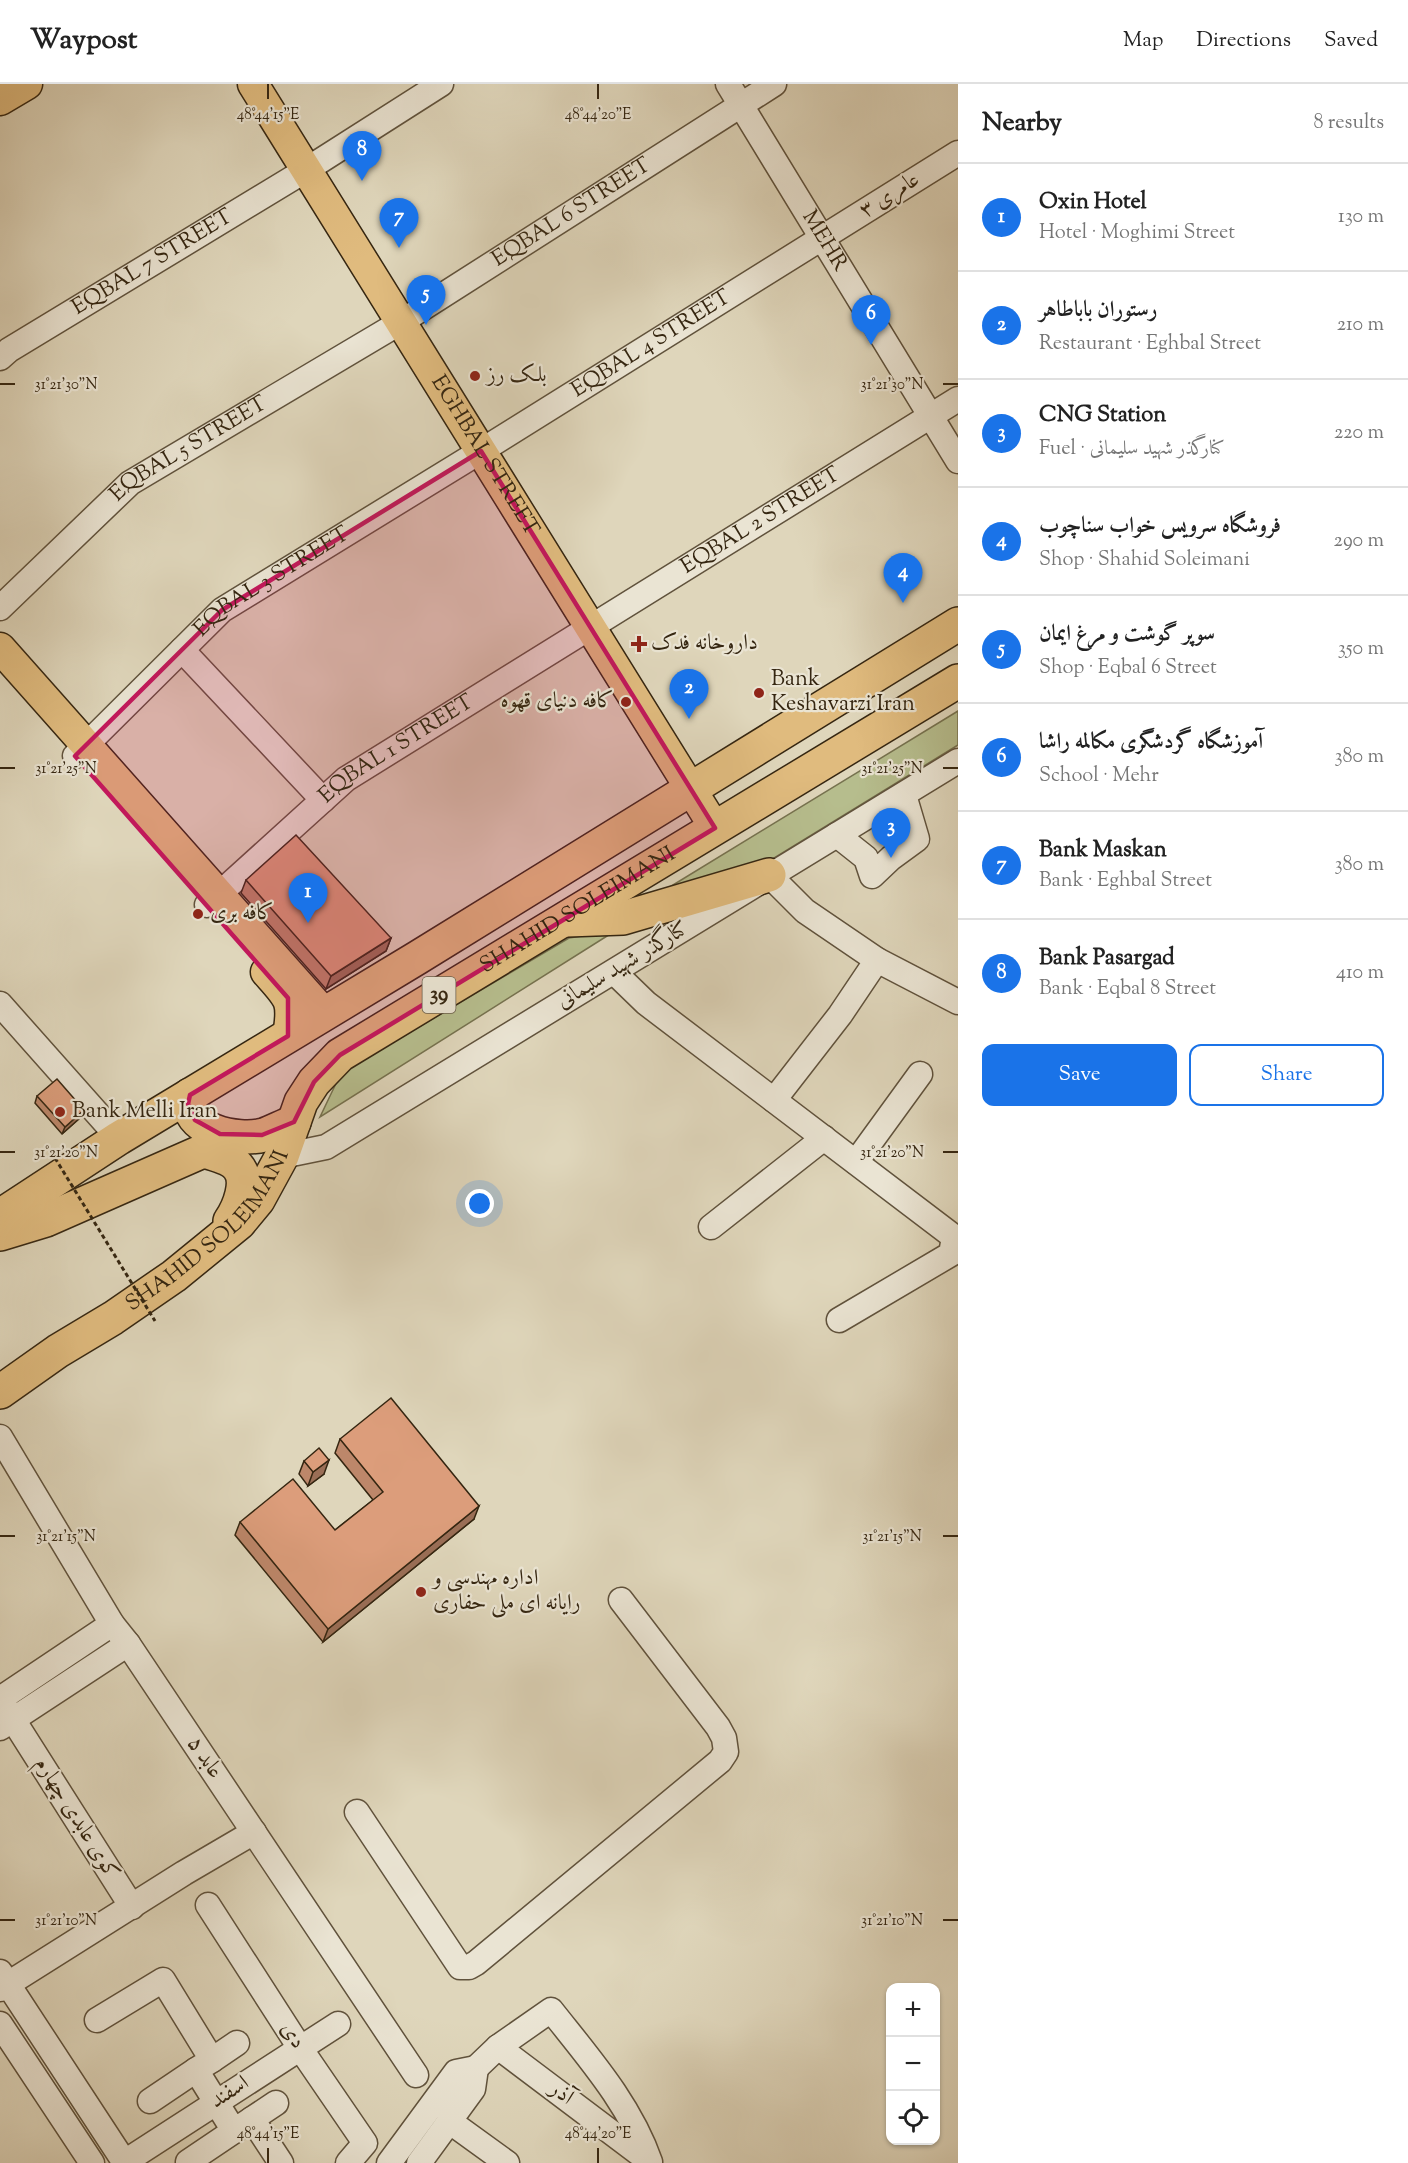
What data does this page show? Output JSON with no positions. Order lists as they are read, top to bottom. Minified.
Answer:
{"streets":{"highway":["SHAHID SOLEIMANI","39"],"main road":["EGHBAL STREET"],"street":["عامری ۳","EQBAL 6 STREET","MEHR","EQBAL 7 STREET","EQBAL 4 STREET","EQBAL 5 STREET","EQBAL 2 STREET","EQBAL 3 STREET","EQBAL 1 STREET","کنارگذر شهید سلیمانی","عابد ۵","کوی عابدی چهارم","دی","اسفند","آذر"]},"crossings":[["عامری ۳","MEHR"],["عامری ۳","EQBAL 4 STREET"],["EQBAL 6 STREET","MEHR"],["EQBAL 6 STREET","EQBAL 5 STREET"],["EQBAL 6 STREET","EGHBAL STREET"],["MEHR","EQBAL 4 STREET"],["MEHR","EQBAL 2 STREET"],["EQBAL 7 STREET","EGHBAL STREET"],["EQBAL 4 STREET","EGHBAL STREET"],["EQBAL 4 STREET","EQBAL 3 STREET"],["EQBAL 5 STREET","EGHBAL STREET"],["EGHBAL STREET","EQBAL 2 STREET"],["EGHBAL STREET","EQBAL 3 STREET"],["EGHBAL STREET","EQBAL 1 STREET"],["EGHBAL STREET","SHAHID SOLEIMANI"],["EQBAL 2 STREET","EQBAL 1 STREET"],["SHAHID SOLEIMANI","کنارگذر شهید سلیمانی"],["دی","اسفند"]],"places":{"other":["بلک رز","Bank Keshavarzi Iran","کافه دنیای قهوه","کافه بری","Bank Melli Iran","اداره مهندسی و رایانه ای ملی حفاری"],"health":["داروخانه فدک"]},"page":{"header":"Waypost","nav":["Map","Directions","Saved"],"heading":["Nearby","8 results"],"pins":["8","7","5","6","4","2","3","1"],"list":[{"mark":"1","name":"Oxin Hotel","note":"Hotel · Moghimi Street","value":"130 m"},{"mark":"2","name":"رستوران باباطاهر","note":"Restaurant · Eghbal Street","value":"210 m"},{"mark":"3","name":"CNG Station","note":"Fuel · کنارگذر شهید سلیمانی","value":"220 m"},{"mark":"4","name":"فروشگاه سرویس خواب سناچوب","note":"Shop · Shahid Soleimani","value":"290 m"},{"mark":"5","name":"سوپر گوشت و مرغ ایمان","note":"Shop · Eqbal 6 Street","value":"350 m"},{"mark":"6","name":"آموزشگاه گردشگری مکالمه راشا","note":"School · Mehr","value":"380 m"},{"mark":"7","name":"Bank Maskan","note":"Bank · Eghbal Street","value":"380 m"},{"mark":"8","name":"Bank Pasargad","note":"Bank · Eqbal 8 Street","value":"410 m"}],"buttons":["Save","Share"],"map_buttons":["+","−"]},"coordinates":["48°44'15\"E","48°44'20\"E","31°21'30\"N","31°21'25\"N","31°21'20\"N","31°21'15\"N","31°21'10\"N"]}
